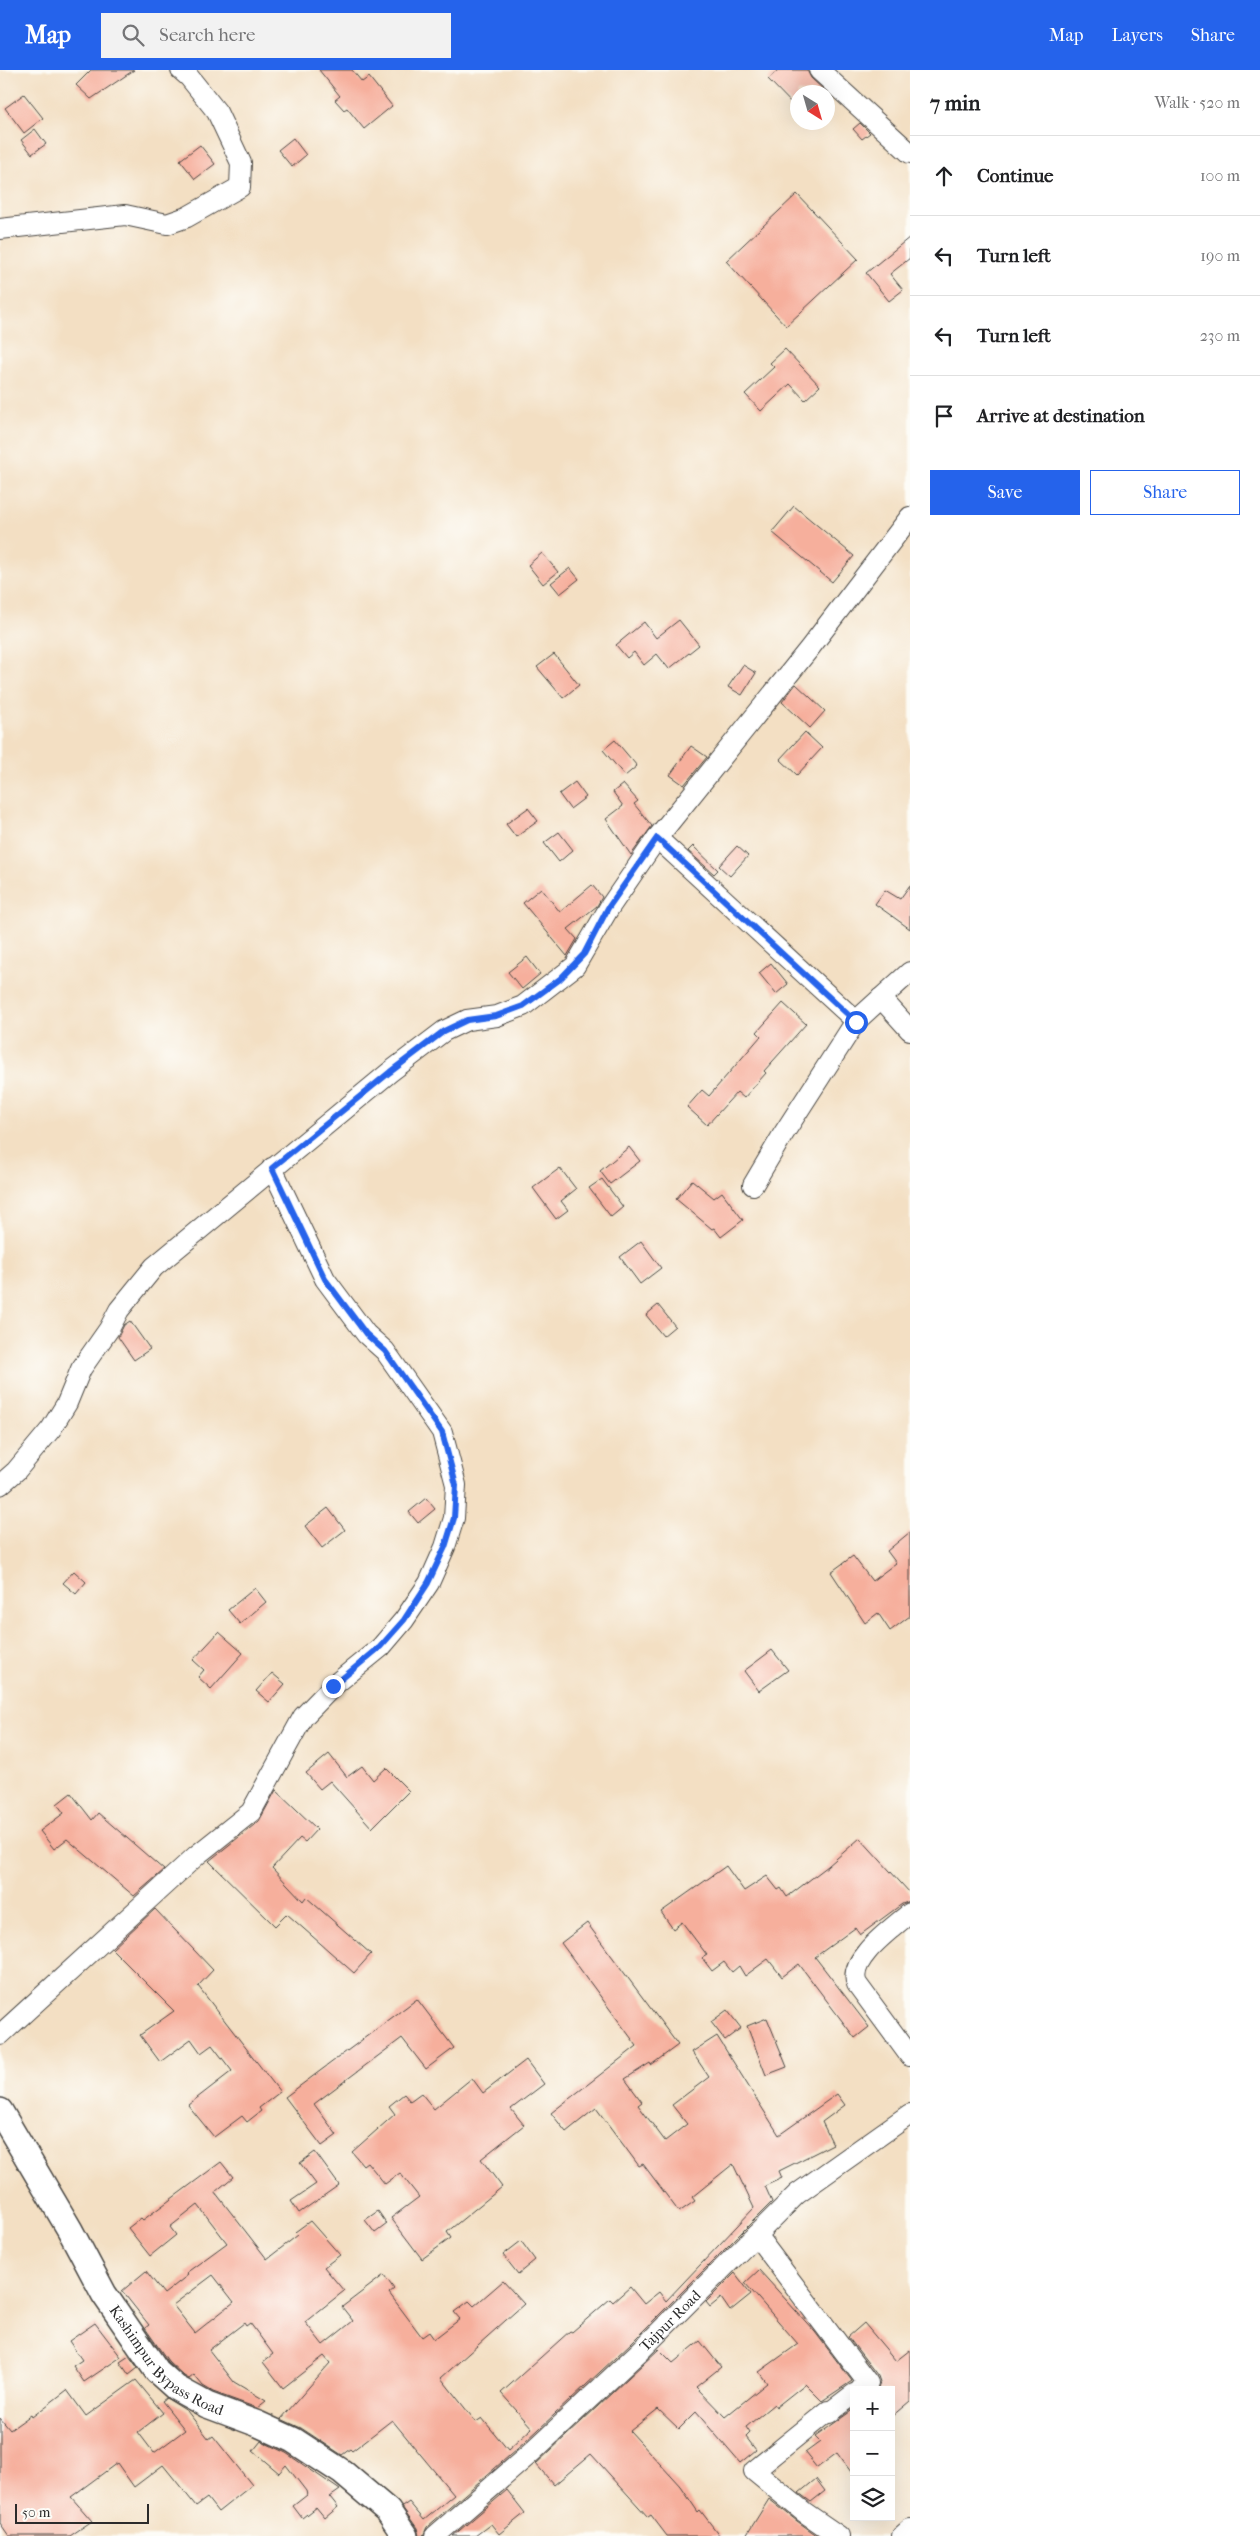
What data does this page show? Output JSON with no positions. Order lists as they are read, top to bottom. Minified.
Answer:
{"streets":{"main road":["Kashimpur Bypass Road"],"street":["Tajpur Road"]},"scale_bar":"50 m","north":"bottom right","page":{"header":"Map","search":"Search here","nav":["Map","Layers","Share"],"heading":["7 min","Walk · 520 m"],"list":[["Continue","100 m"],["Turn left","190 m"],["Turn left","230 m"],"Arrive at destination"],"buttons":["Save","Share"],"map_buttons":["+","−"],"scale":"50 m"}}
